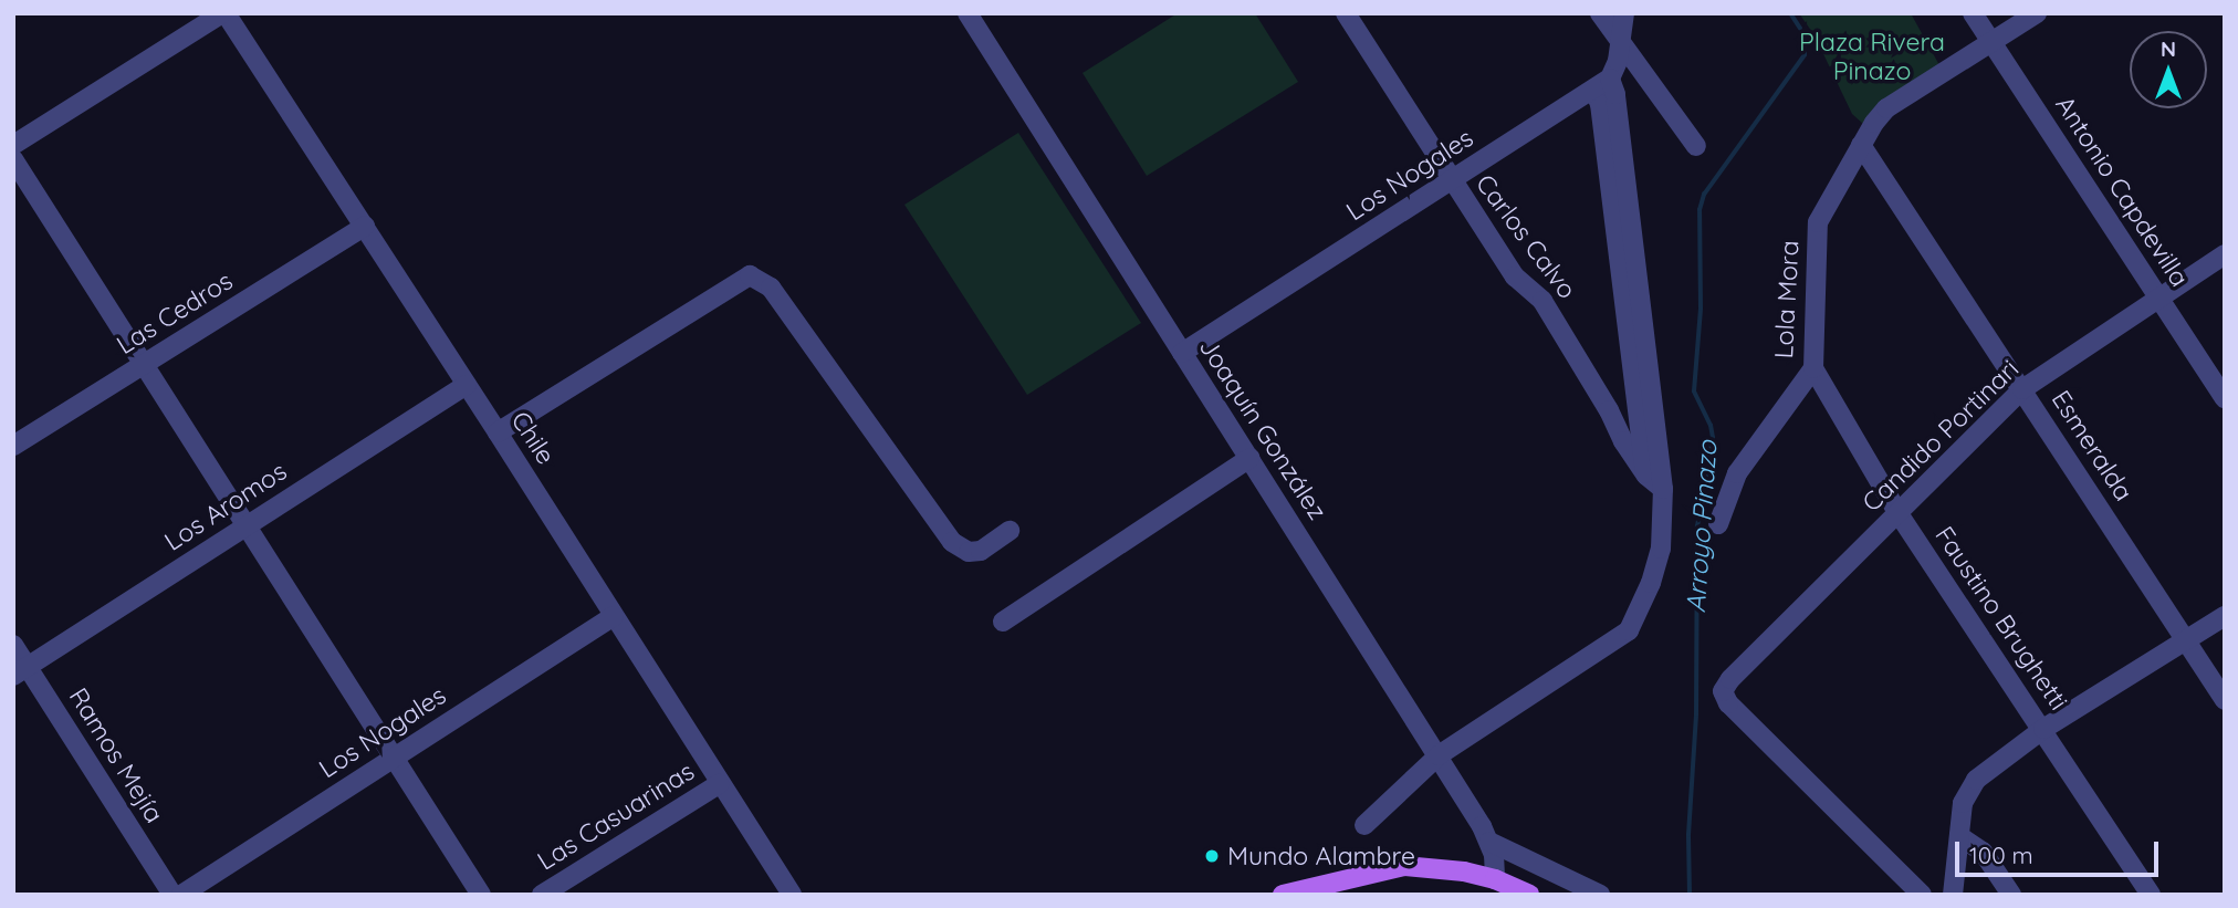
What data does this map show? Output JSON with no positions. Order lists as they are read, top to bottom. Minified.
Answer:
{"streets":{"street":["Los Nogales","Antonio Capdevilla","Carlos Calvo","Lola Mora","Las Cedros","Joaquín González","Candido Portinari","Chile","Esmeralda","Los Aromos","Faustino Brughetti","Ramos Mejía","Las Casuarinas"]},"crossings":[["Los Nogales","Carlos Calvo"],["Los Nogales","Joaquín González"],["Los Nogales","Chile"],["Antonio Capdevilla","Lola Mora"],["Antonio Capdevilla","Candido Portinari"],["Lola Mora","Esmeralda"],["Lola Mora","Faustino Brughetti"],["Las Cedros","Chile"],["Candido Portinari","Esmeralda"],["Candido Portinari","Faustino Brughetti"],["Chile","Los Aromos"],["Chile","Las Casuarinas"],["Los Aromos","Ramos Mejía"]],"water":["Arroyo Pinazo"],"parks":["Plaza Rivera Pinazo"],"places":["Mundo Alambre"],"scale_bar":"100 m","north":"top"}
